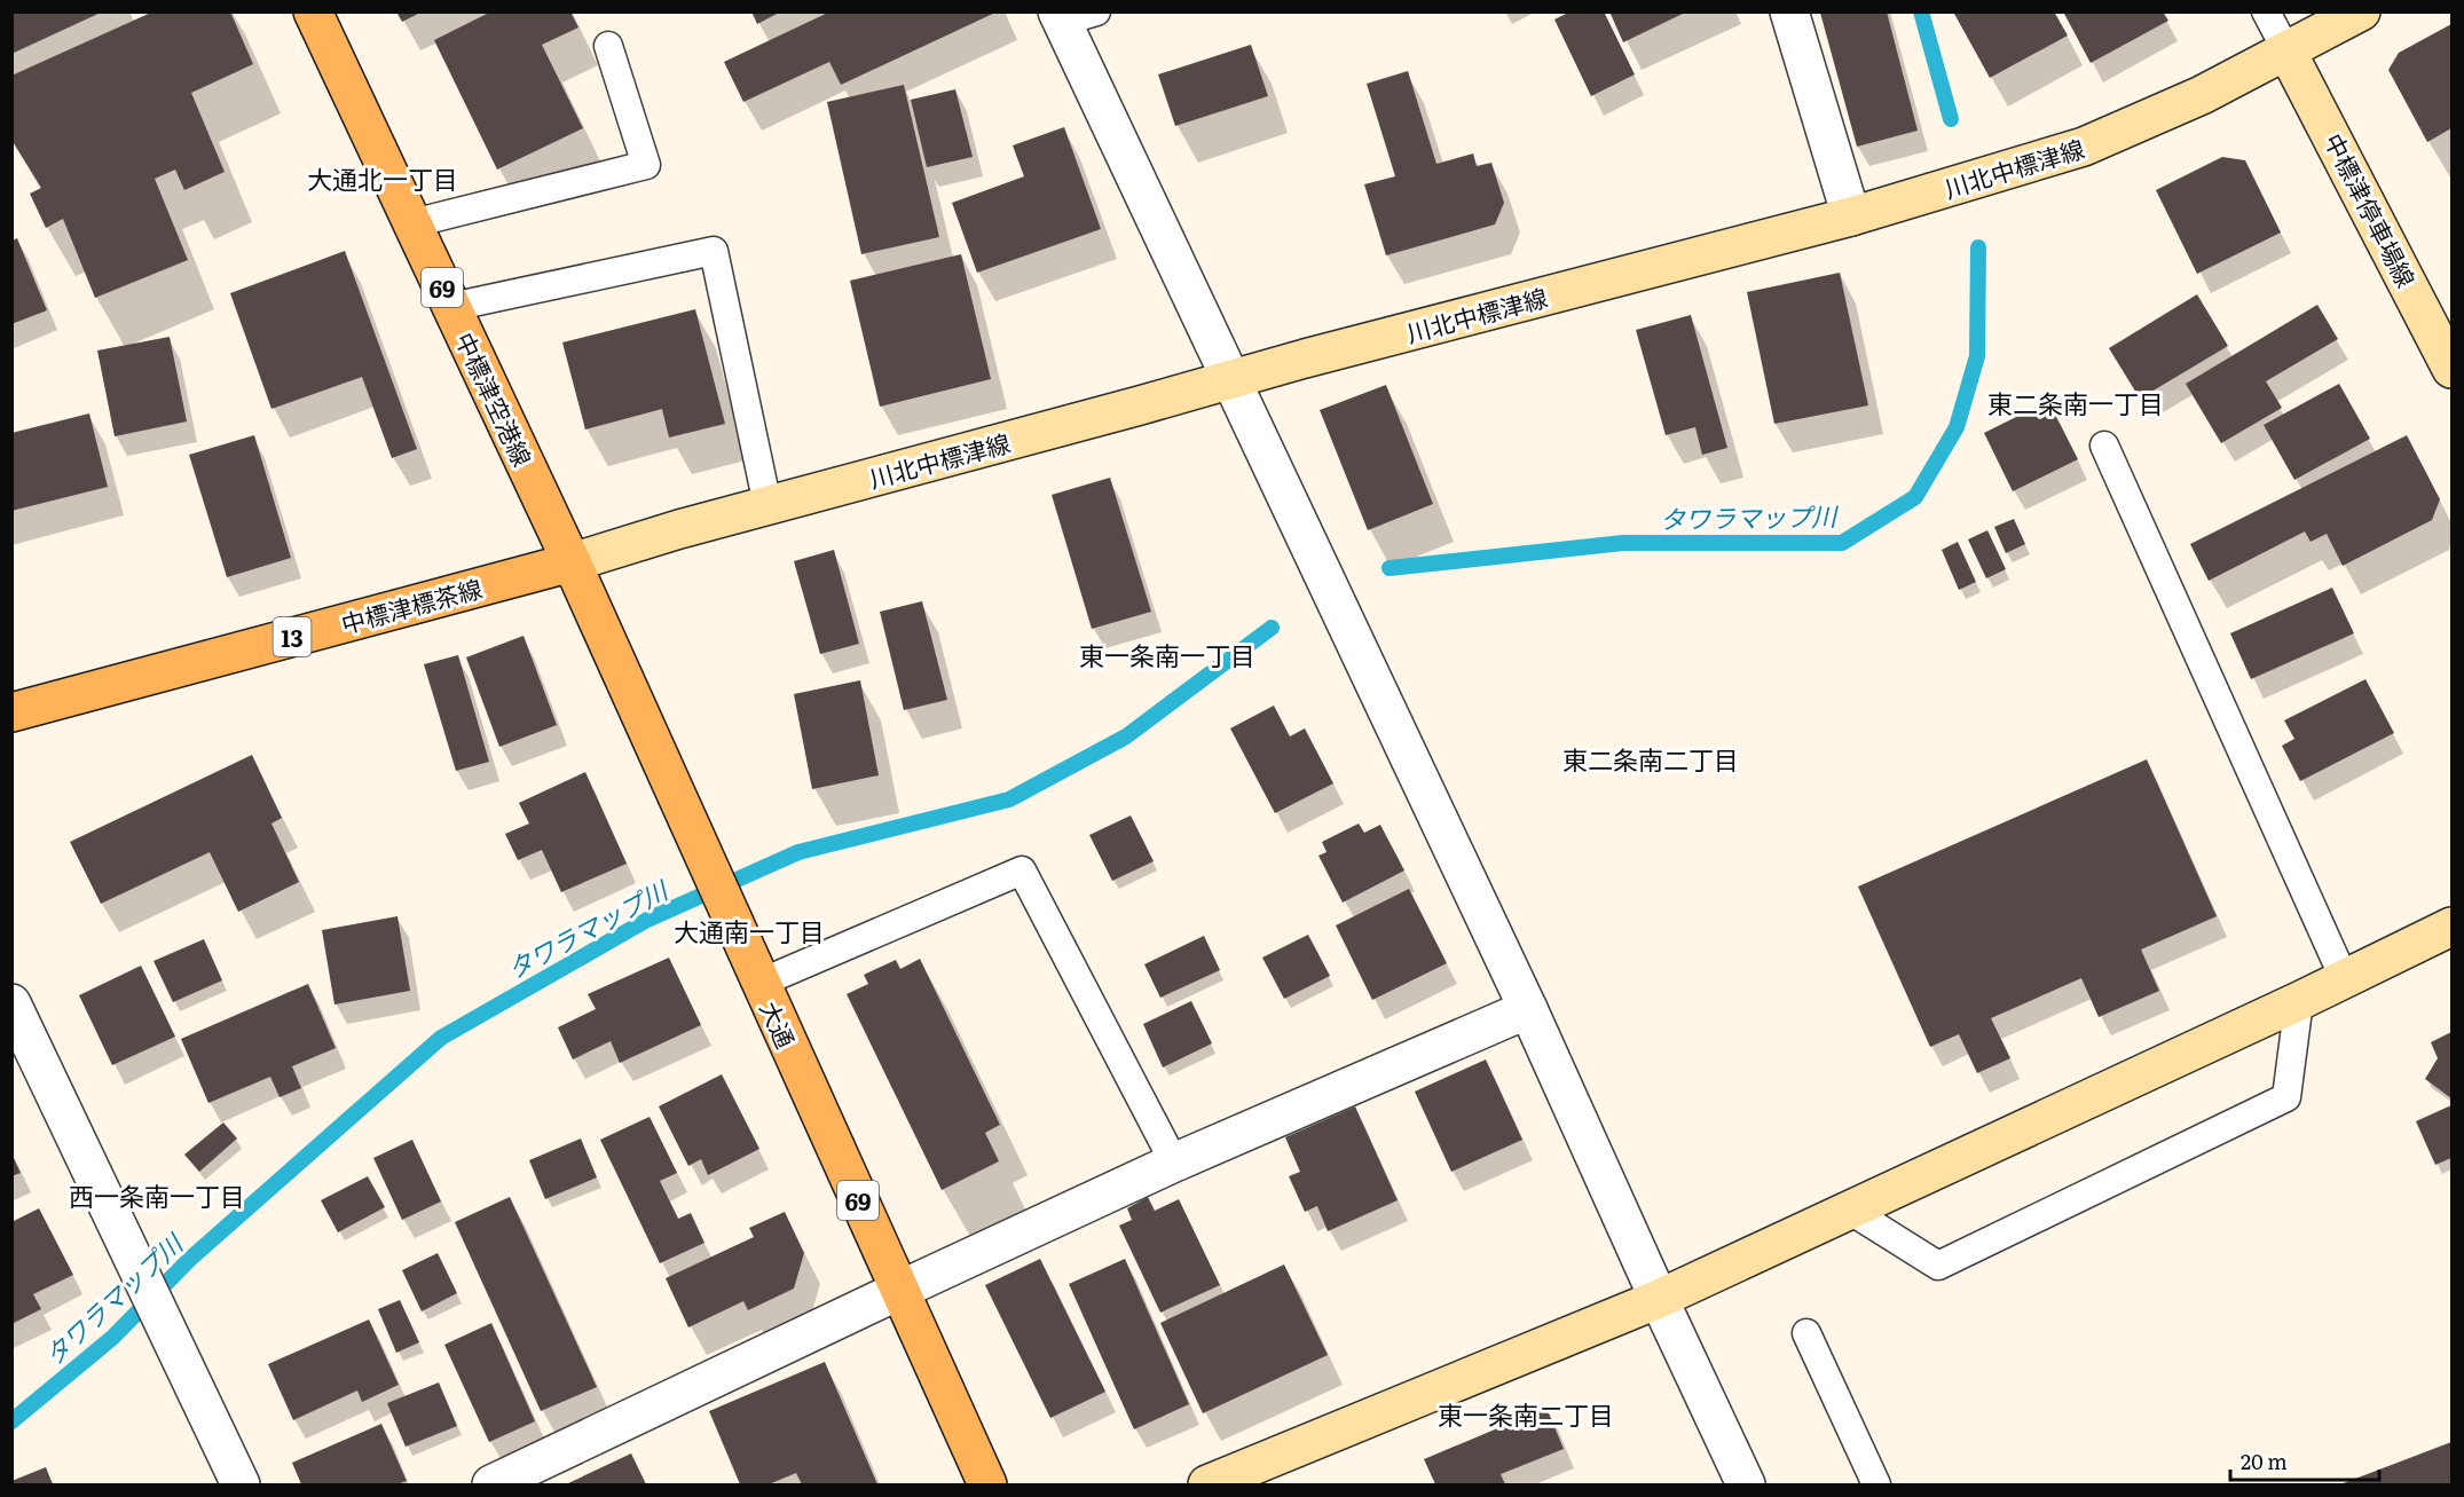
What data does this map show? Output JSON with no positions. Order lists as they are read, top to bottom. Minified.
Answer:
{"streets":{"main road":["川北中標津線","中標津停車場線","69","中標津空港線","中標津標茶線","13","大通"]},"crossings":[["川北中標津線","中標津停車場線"],["川北中標津線","中標津空港線"],["川北中標津線","中標津標茶線"],["川北中標津線","大通"],["中標津空港線","中標津標茶線"],["中標津空港線","大通"],["中標津標茶線","大通"]],"districts":["大通北一丁目","東二条南一丁目","東一条南一丁目","東二条南二丁目","大通南一丁目","西一条南一丁目","東一条南二丁目"],"water":["タワラマップ川"],"scale_bar":"20 m"}
